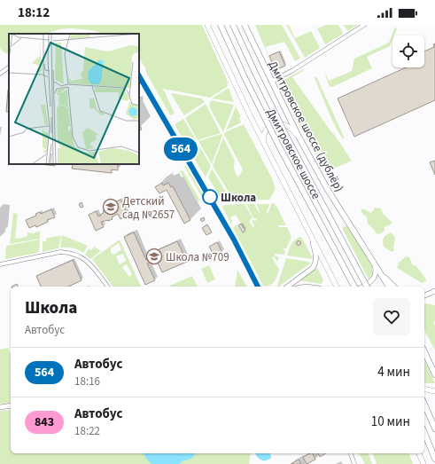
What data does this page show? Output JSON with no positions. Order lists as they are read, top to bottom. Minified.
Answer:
{"streets":{"highway":["Дмитровское шоссе (дублёр)","Дмитровское шоссе"]},"places":{"other":["Школа"],"school or university":["Детский сад №2657","Школа №709"]},"lines":["bus line 564"],"page":{"status":"18:12","on_map":"564","heading":["Школа","Автобус"],"list":[{"mark":"564","name":"Автобус","note":"18:16","value":"4 мин"},{"mark":"843","name":"Автобус","note":"18:22","value":"10 мин"}]}}
